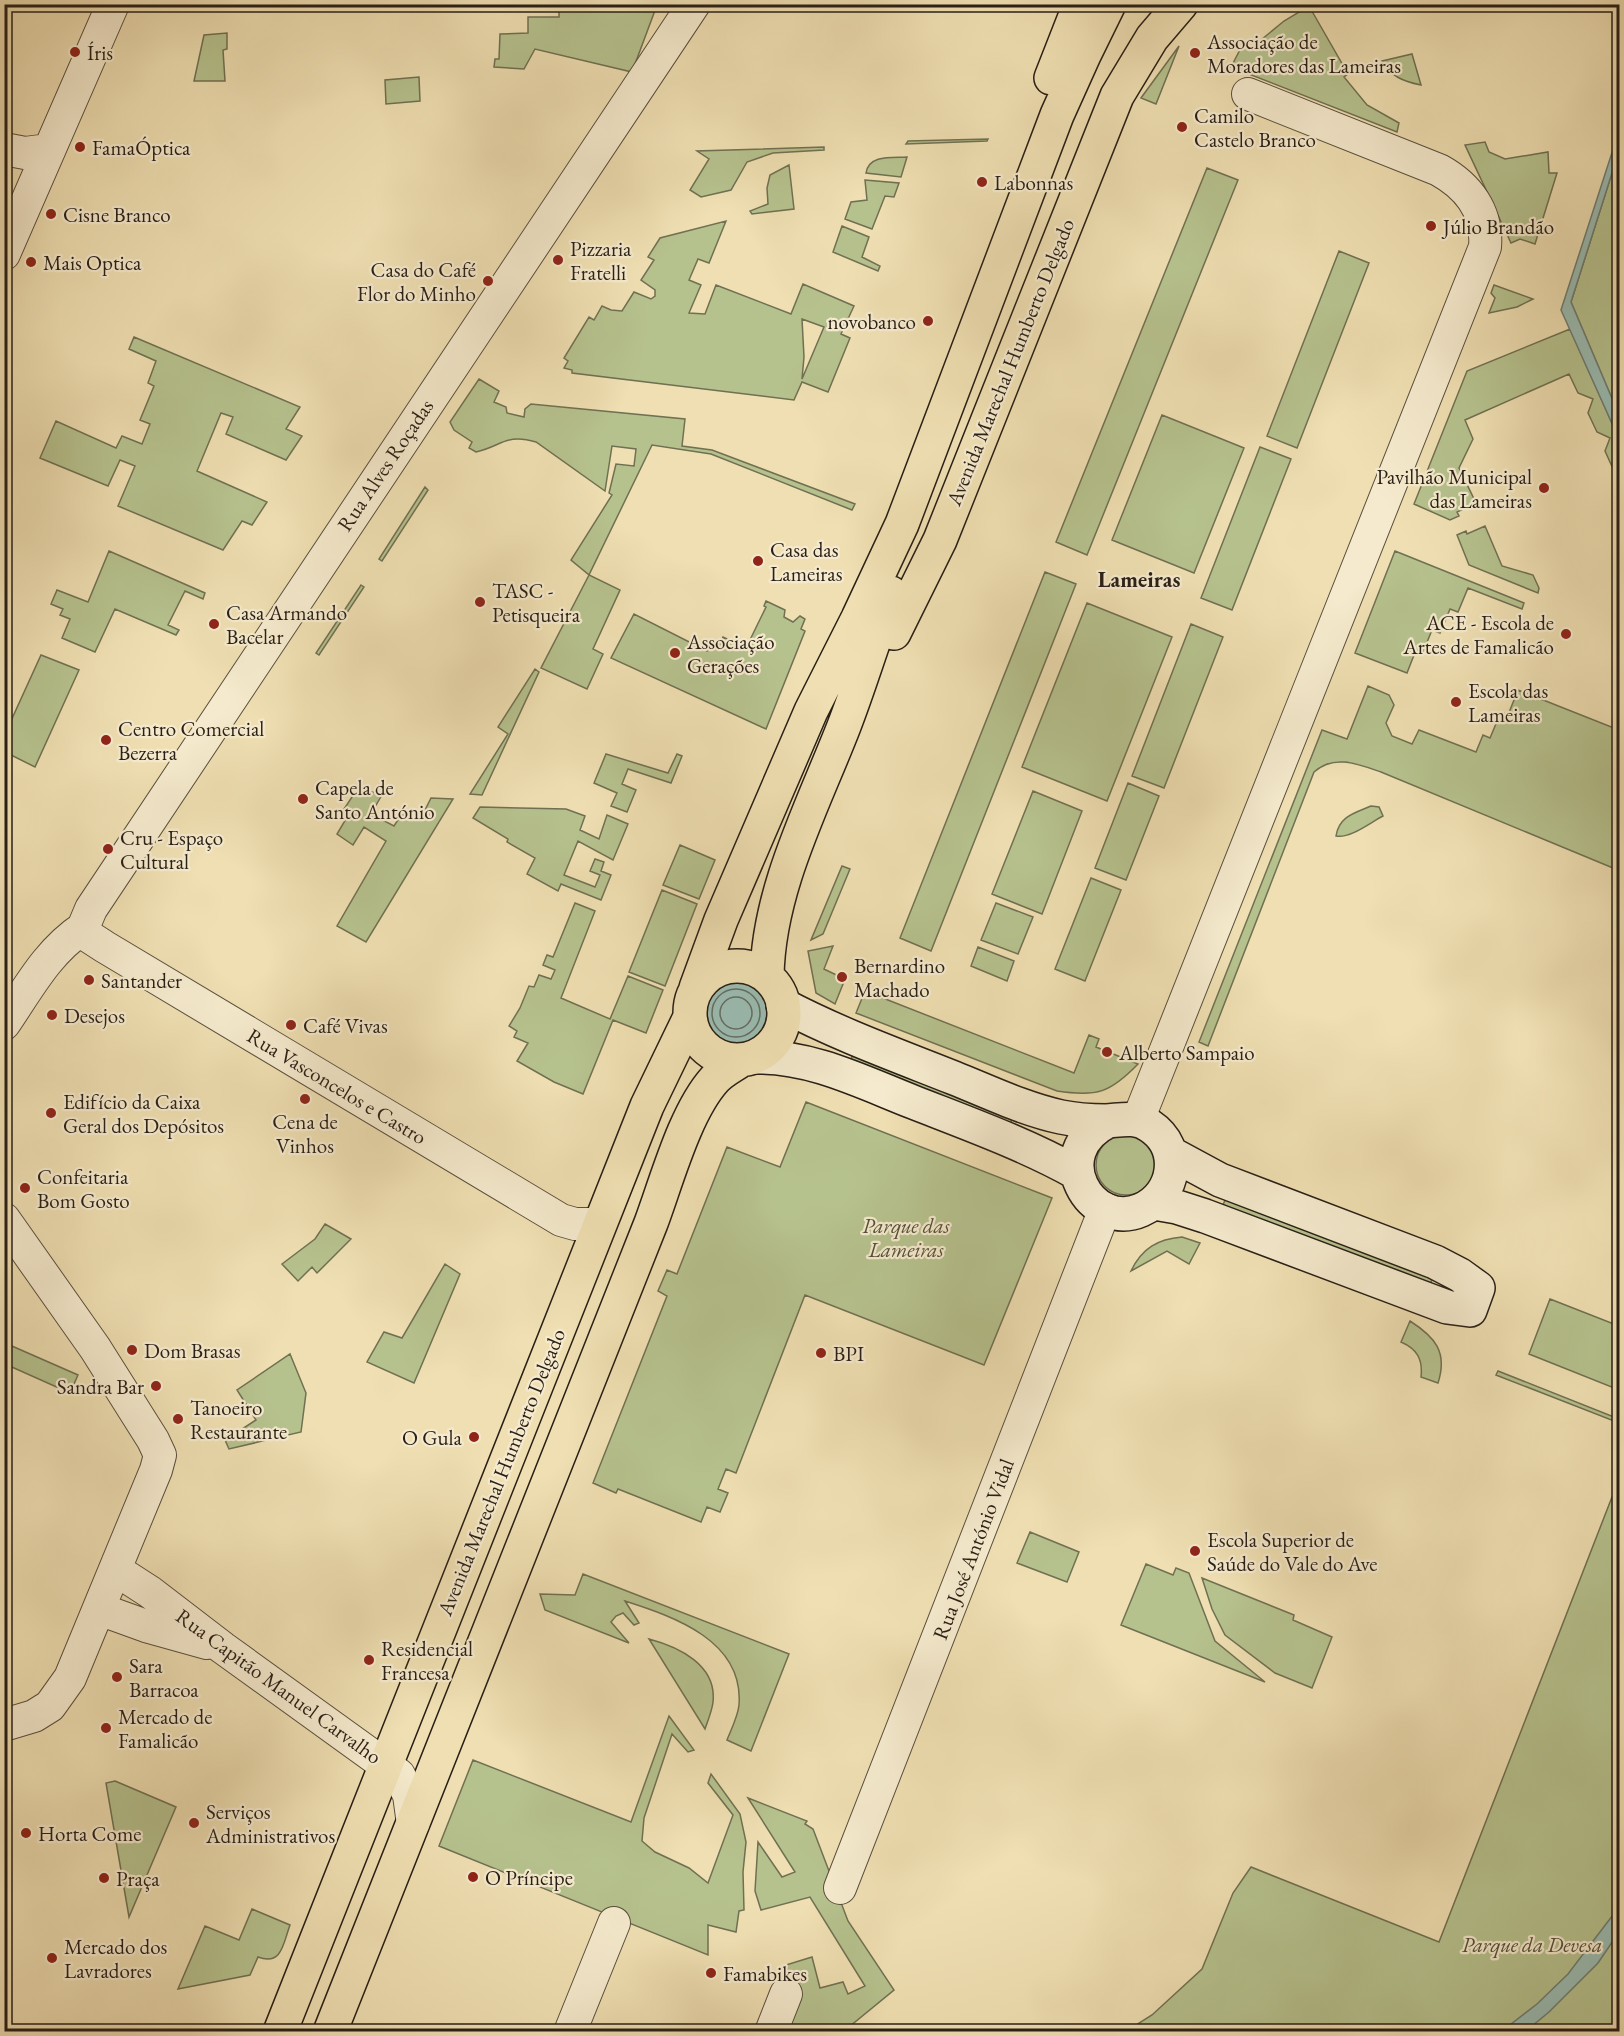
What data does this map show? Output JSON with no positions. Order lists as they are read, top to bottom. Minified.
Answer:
{"streets":{"main road":["Avenida Marechal Humberto Delgado"],"street":["Rua Alves Roçadas","Rua Vasconcelos e Castro","Rua José António Vidal","Rua Capitão Manuel Carvalho"]},"crossings":[["Avenida Marechal Humberto Delgado","Rua Vasconcelos e Castro"],["Avenida Marechal Humberto Delgado","Rua Capitão Manuel Carvalho"],["Rua Alves Roçadas","Rua Vasconcelos e Castro"]],"districts":["Lameiras"],"parks":["Parque das Lameiras","Parque da Devesa"],"places":["Íris","Associação de Moradores das Lameiras","Camilo Castelo Branco","FamaÓptica","Labonnas","Cisne Branco","Júlio Brandão","Pizzaria Fratelli","Mais Optica","Casa do Café Flor do Minho","novobanco","Pavilhão Municipal das Lameiras","Casa das Lameiras","TASC - Petisqueira","Casa Armando Bacelar","ACE - Escola de Artes de Famalicão","Associação Gerações","Escola das Lameiras","Centro Comercial Bezerra","Capela de Santo António","Cru - Espaço Cultural","Bernardino Machado","Santander","Desejos","Café Vivas","Alberto Sampaio","Cena de Vinhos","Edifício da Caixa Geral dos Depósitos","Confeitaria Bom Gosto","Dom Brasas","BPI","Sandra Bar","Tanoeiro Restaurante","O Gula","Escola Superior de Saúde do Vale do Ave","Residencial Francesa","Sara Barracoa","Mercado de Famalicão","Serviços Administrativos","Horta Come","O Príncipe","Praça","Mercado dos Lavradores","Famabikes"]}
